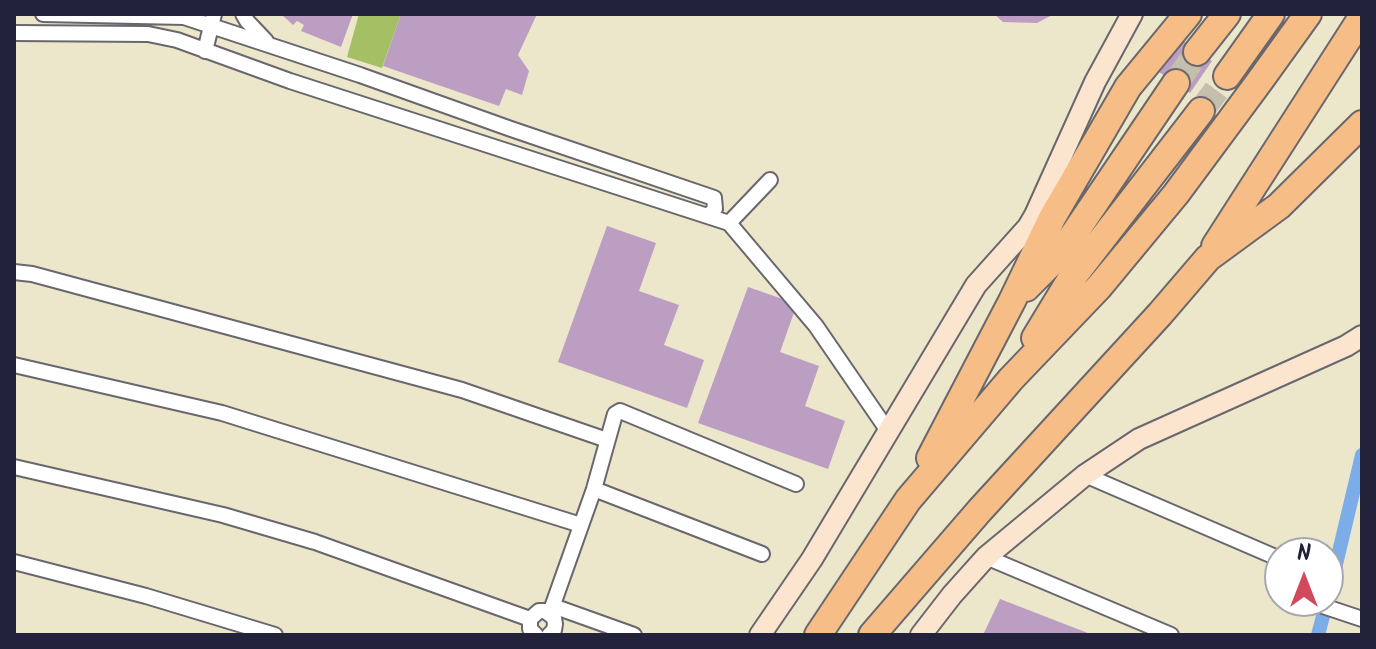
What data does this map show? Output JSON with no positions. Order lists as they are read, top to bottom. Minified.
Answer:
{"north":"top"}
